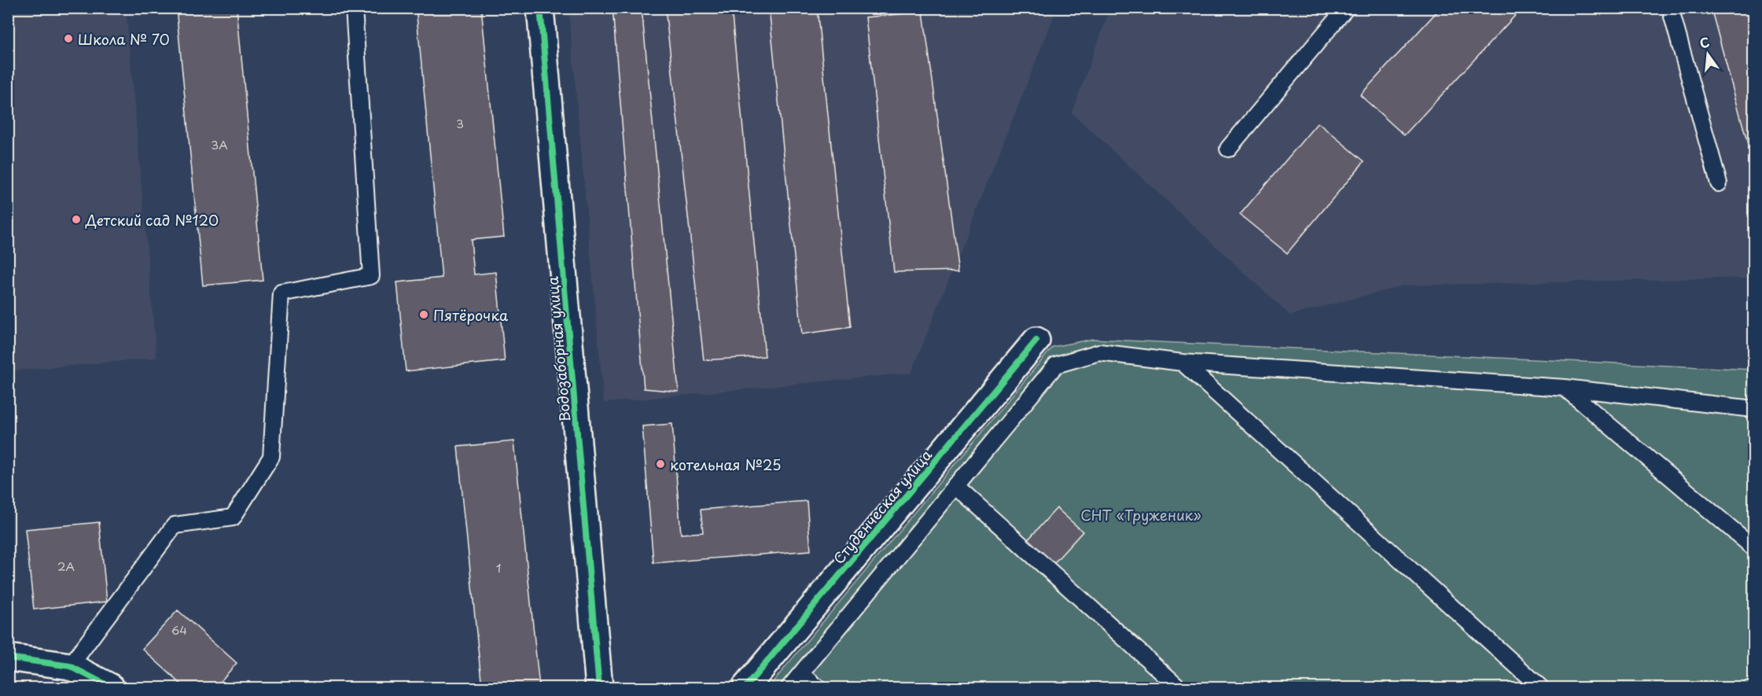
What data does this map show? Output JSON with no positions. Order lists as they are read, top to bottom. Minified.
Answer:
{"streets":{"street":["Водозаборная улица","Студенческая улица"]},"parks":["СНТ «Труженик»"],"places":["Школа № 70","Детский сад №120","Пятёрочка","котельная №25"],"house_numbers":["3","3А","2А","1","64"],"north":"top"}
